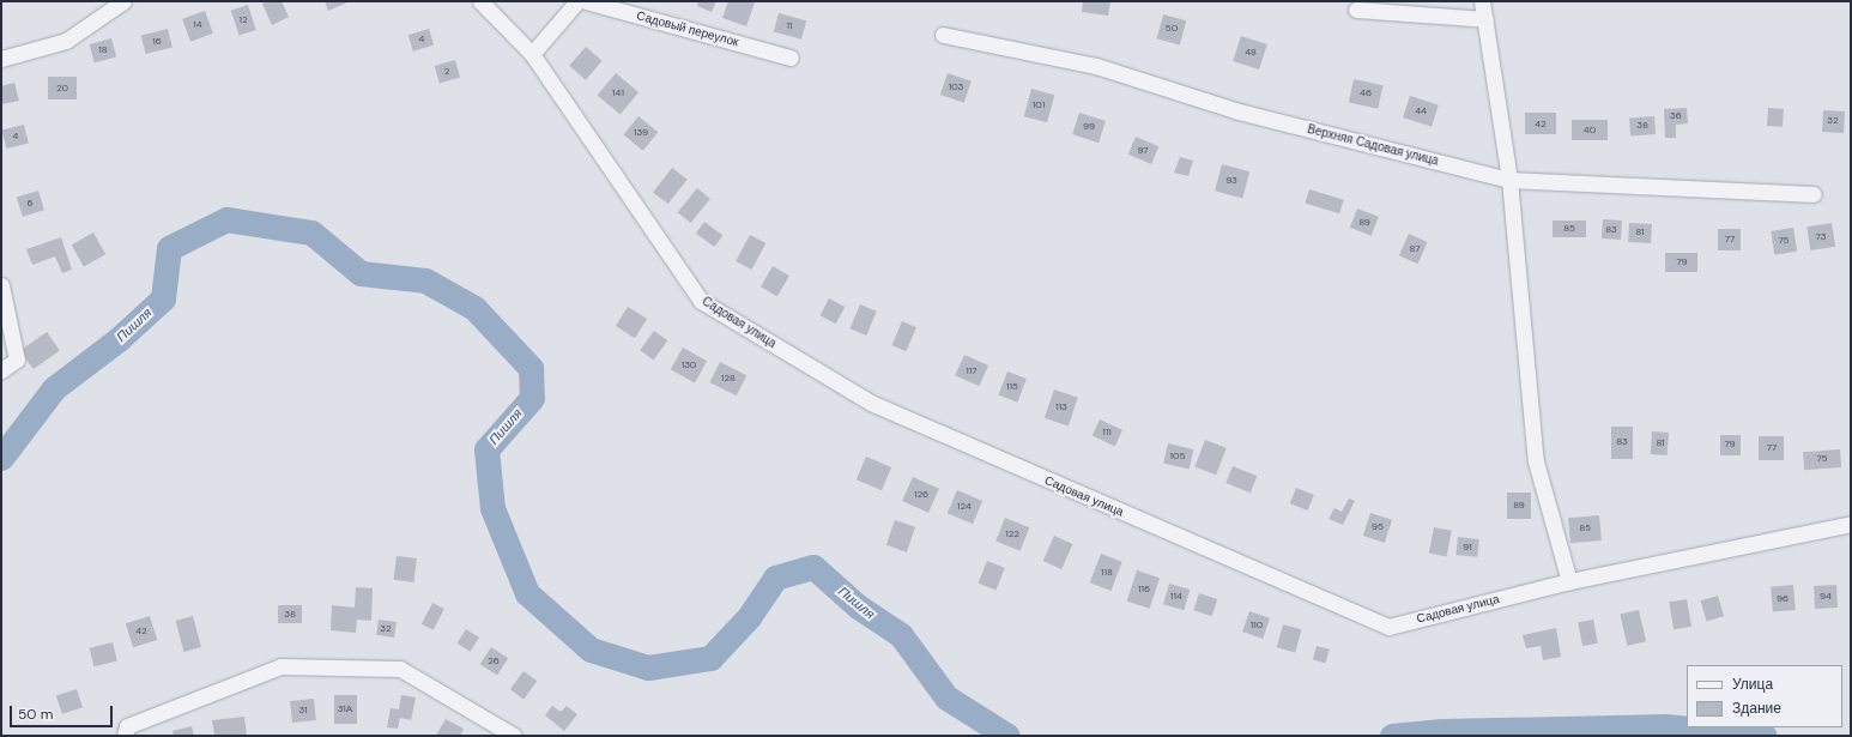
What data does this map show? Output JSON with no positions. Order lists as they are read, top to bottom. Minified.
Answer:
{"streets":{"street":["Садовый переулок","Верхняя Садовая улица","Садовая улица"]},"water":["Пишля"],"house_numbers":["12","14","11","50","4","16","18","48","2","103","20","141","46","101","44","36","32","42","38","99","40","139","4","97","93","6","89","85","83","81","73","77","75","87","79","130","117","128","115","113","111","83","81","79","77","105","75","126","89","124","95","85","122","91","118","116","114","94","96","38","110","32","42","26","31А","31"],"legend":["Улица","Здание"],"scale_bar":"50 m"}
